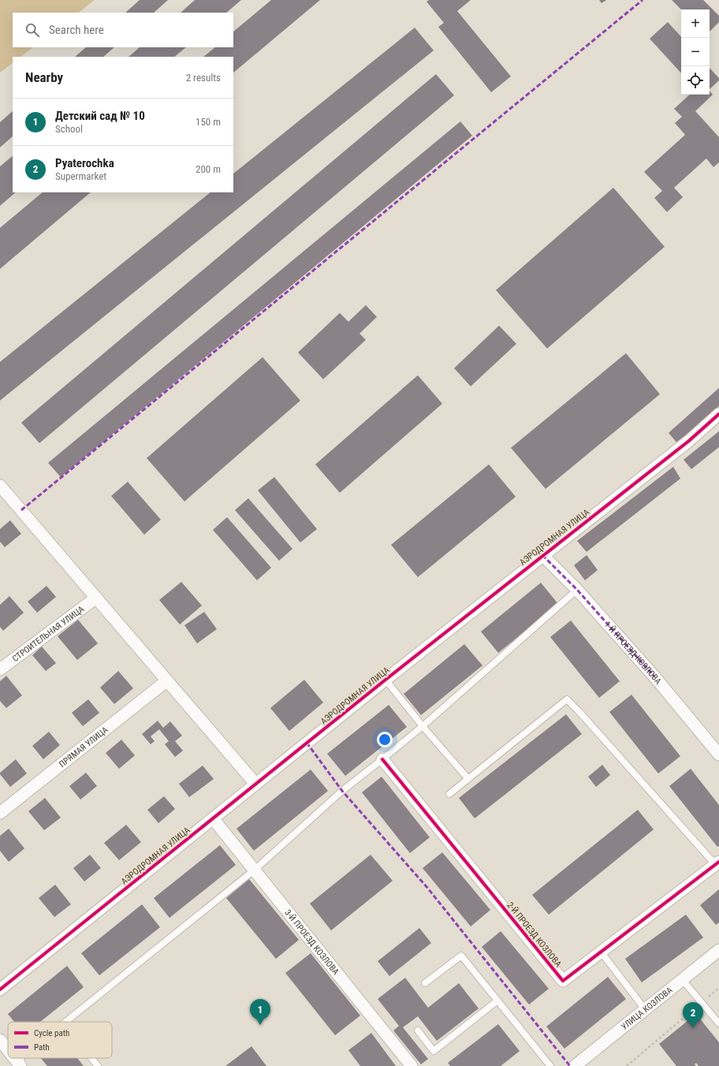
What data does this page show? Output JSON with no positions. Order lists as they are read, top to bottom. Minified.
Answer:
{"streets":{"street":["АЭРОДРОМНАЯ УЛИЦА","СТРОИТЕЛЬНАЯ УЛИЦА","1-Й ПРОЕЗД КОЗЛОВА","ПРЯМАЯ УЛИЦА","2-Й ПРОЕЗД КОЗЛОВА","3-Й ПРОЕЗД КОЗЛОВА","УЛИЦА КОЗЛОВА"]},"crossings":[["АЭРОДРОМНАЯ УЛИЦА","1-Й ПРОЕЗД КОЗЛОВА"],["АЭРОДРОМНАЯ УЛИЦА","3-Й ПРОЕЗД КОЗЛОВА"]],"legend":["Cycle path","Path"],"page":{"map_buttons":["+","−"],"search":"Search here","heading":["Nearby","2 results"],"list":[{"mark":"1","name":"Детский сад № 10","note":"School","value":"150 m"},{"mark":"2","name":"Pyaterochka","note":"Supermarket","value":"200 m"}],"pins":["1","2"]}}
